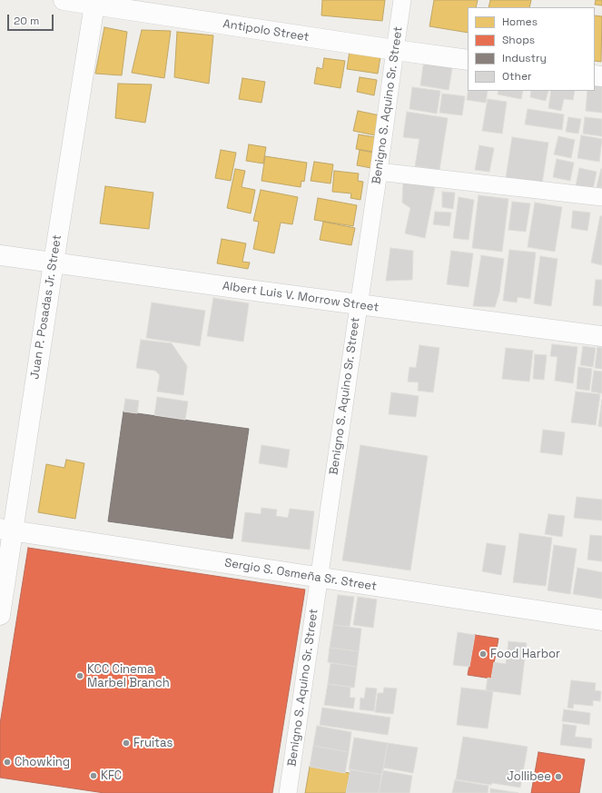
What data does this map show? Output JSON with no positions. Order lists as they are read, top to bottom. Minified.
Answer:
{"streets":{"street":["Antipolo Street","Benigno S. Aquino Sr. Street","Albert Luis V. Morrow Street","Juan P. Posadas Jr. Street","Sergio S. Osmeña Sr. Street"]},"crossings":[["Antipolo Street","Benigno S. Aquino Sr. Street"],["Antipolo Street","Juan P. Posadas Jr. Street"],["Benigno S. Aquino Sr. Street","Albert Luis V. Morrow Street"],["Benigno S. Aquino Sr. Street","Sergio S. Osmeña Sr. Street"],["Albert Luis V. Morrow Street","Juan P. Posadas Jr. Street"],["Juan P. Posadas Jr. Street","Sergio S. Osmeña Sr. Street"]],"places":["Food Harbor","KCC Cinema Marbel Branch","Fruitas","Chowking","KFC","Jollibee"],"legend":["Homes","Shops","Industry","Other"],"scale_bar":"20 m"}
